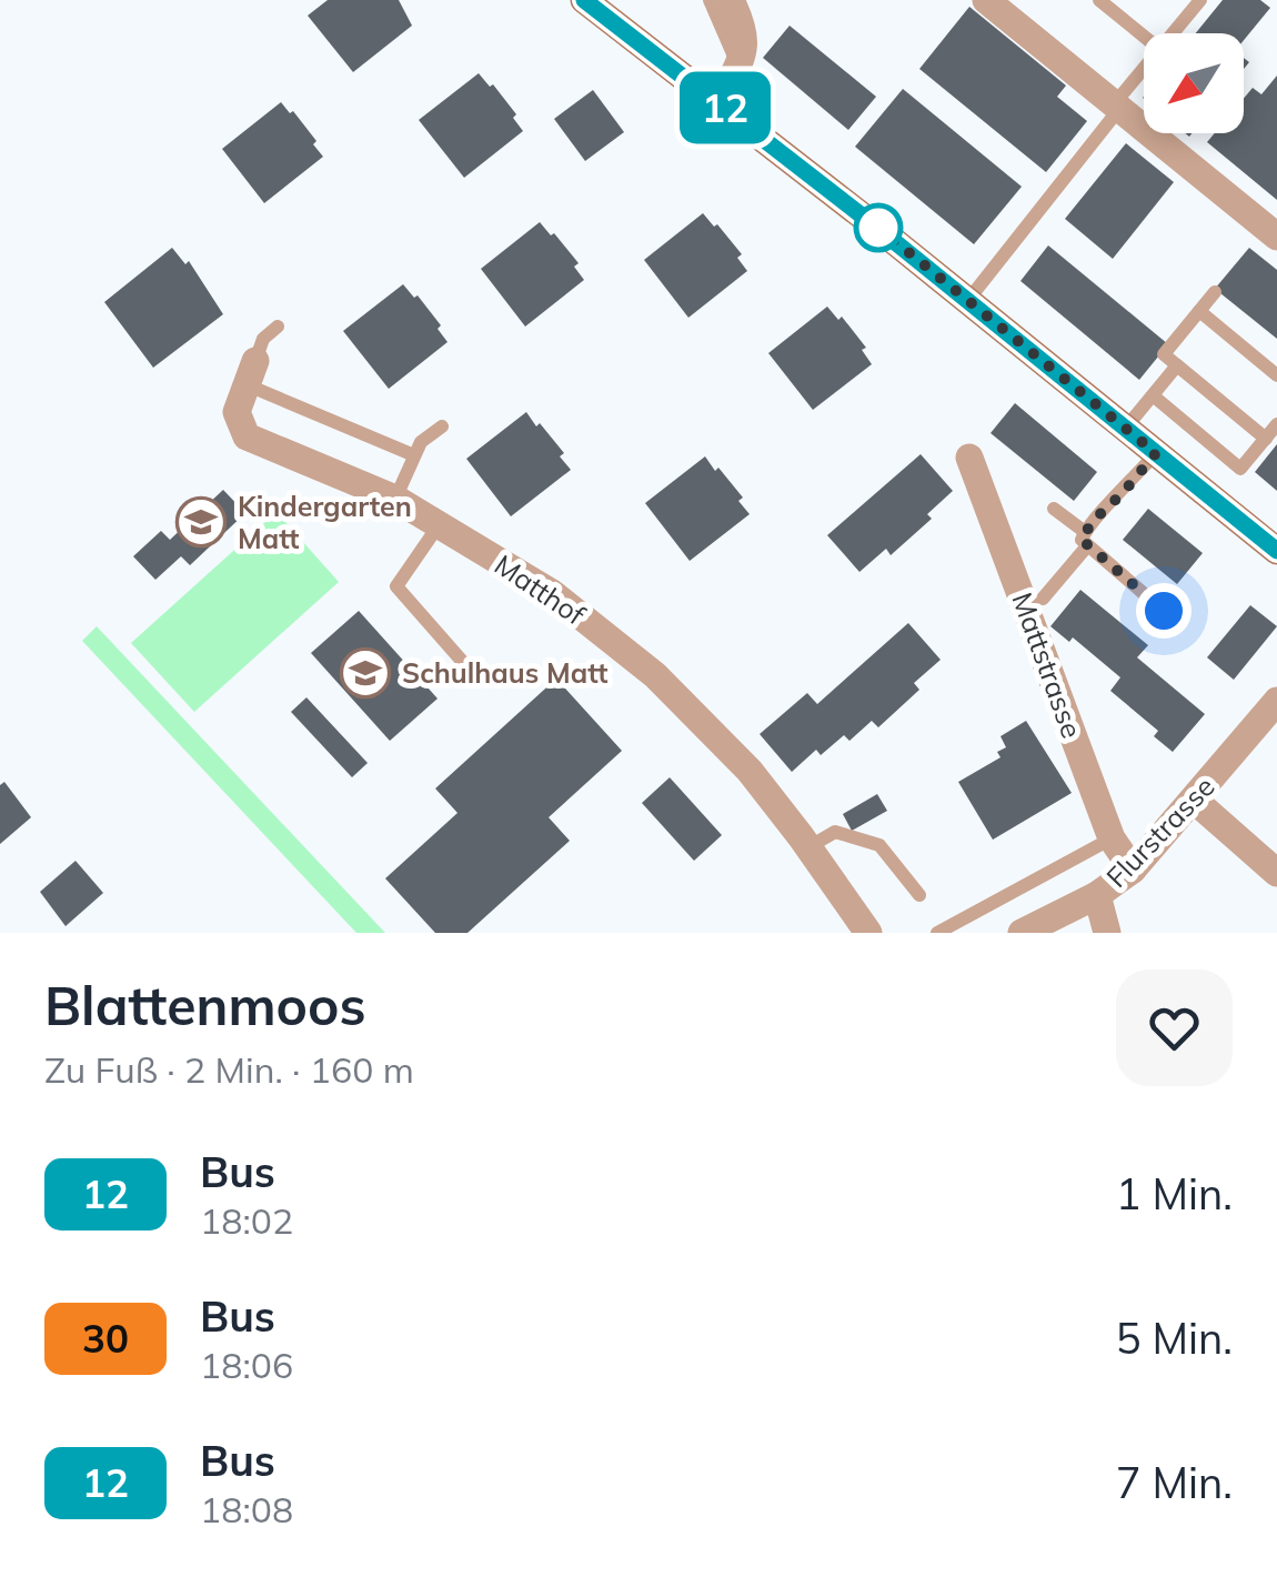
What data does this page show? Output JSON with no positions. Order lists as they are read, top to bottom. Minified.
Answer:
{"streets":{"street":["Matthof","Mattstrasse","Flurstrasse"]},"crossings":[["Mattstrasse","Flurstrasse"]],"places":{"school or university":["Kindergarten Matt","Schulhaus Matt"]},"lines":["bus line 12"],"north":"bottom left","page":{"on_map":"12","heading":["Blattenmoos","Zu Fuß · 2 Min. · 160 m"],"list":[{"mark":"12","name":"Bus","note":"18:02","value":"1 Min."},{"mark":"30","name":"Bus","note":"18:06","value":"5 Min."},{"mark":"12","name":"Bus","note":"18:08","value":"7 Min."}]}}
